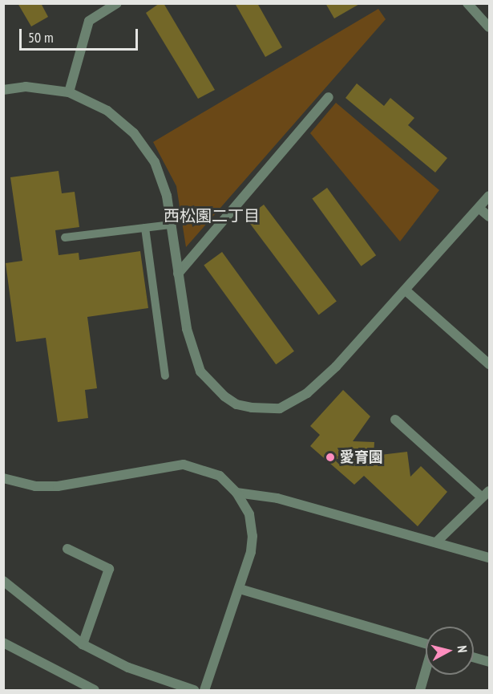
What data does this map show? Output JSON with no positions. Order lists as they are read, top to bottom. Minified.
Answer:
{"districts":["西松園二丁目"],"places":["愛育園"],"scale_bar":"50 m","north":"right"}
